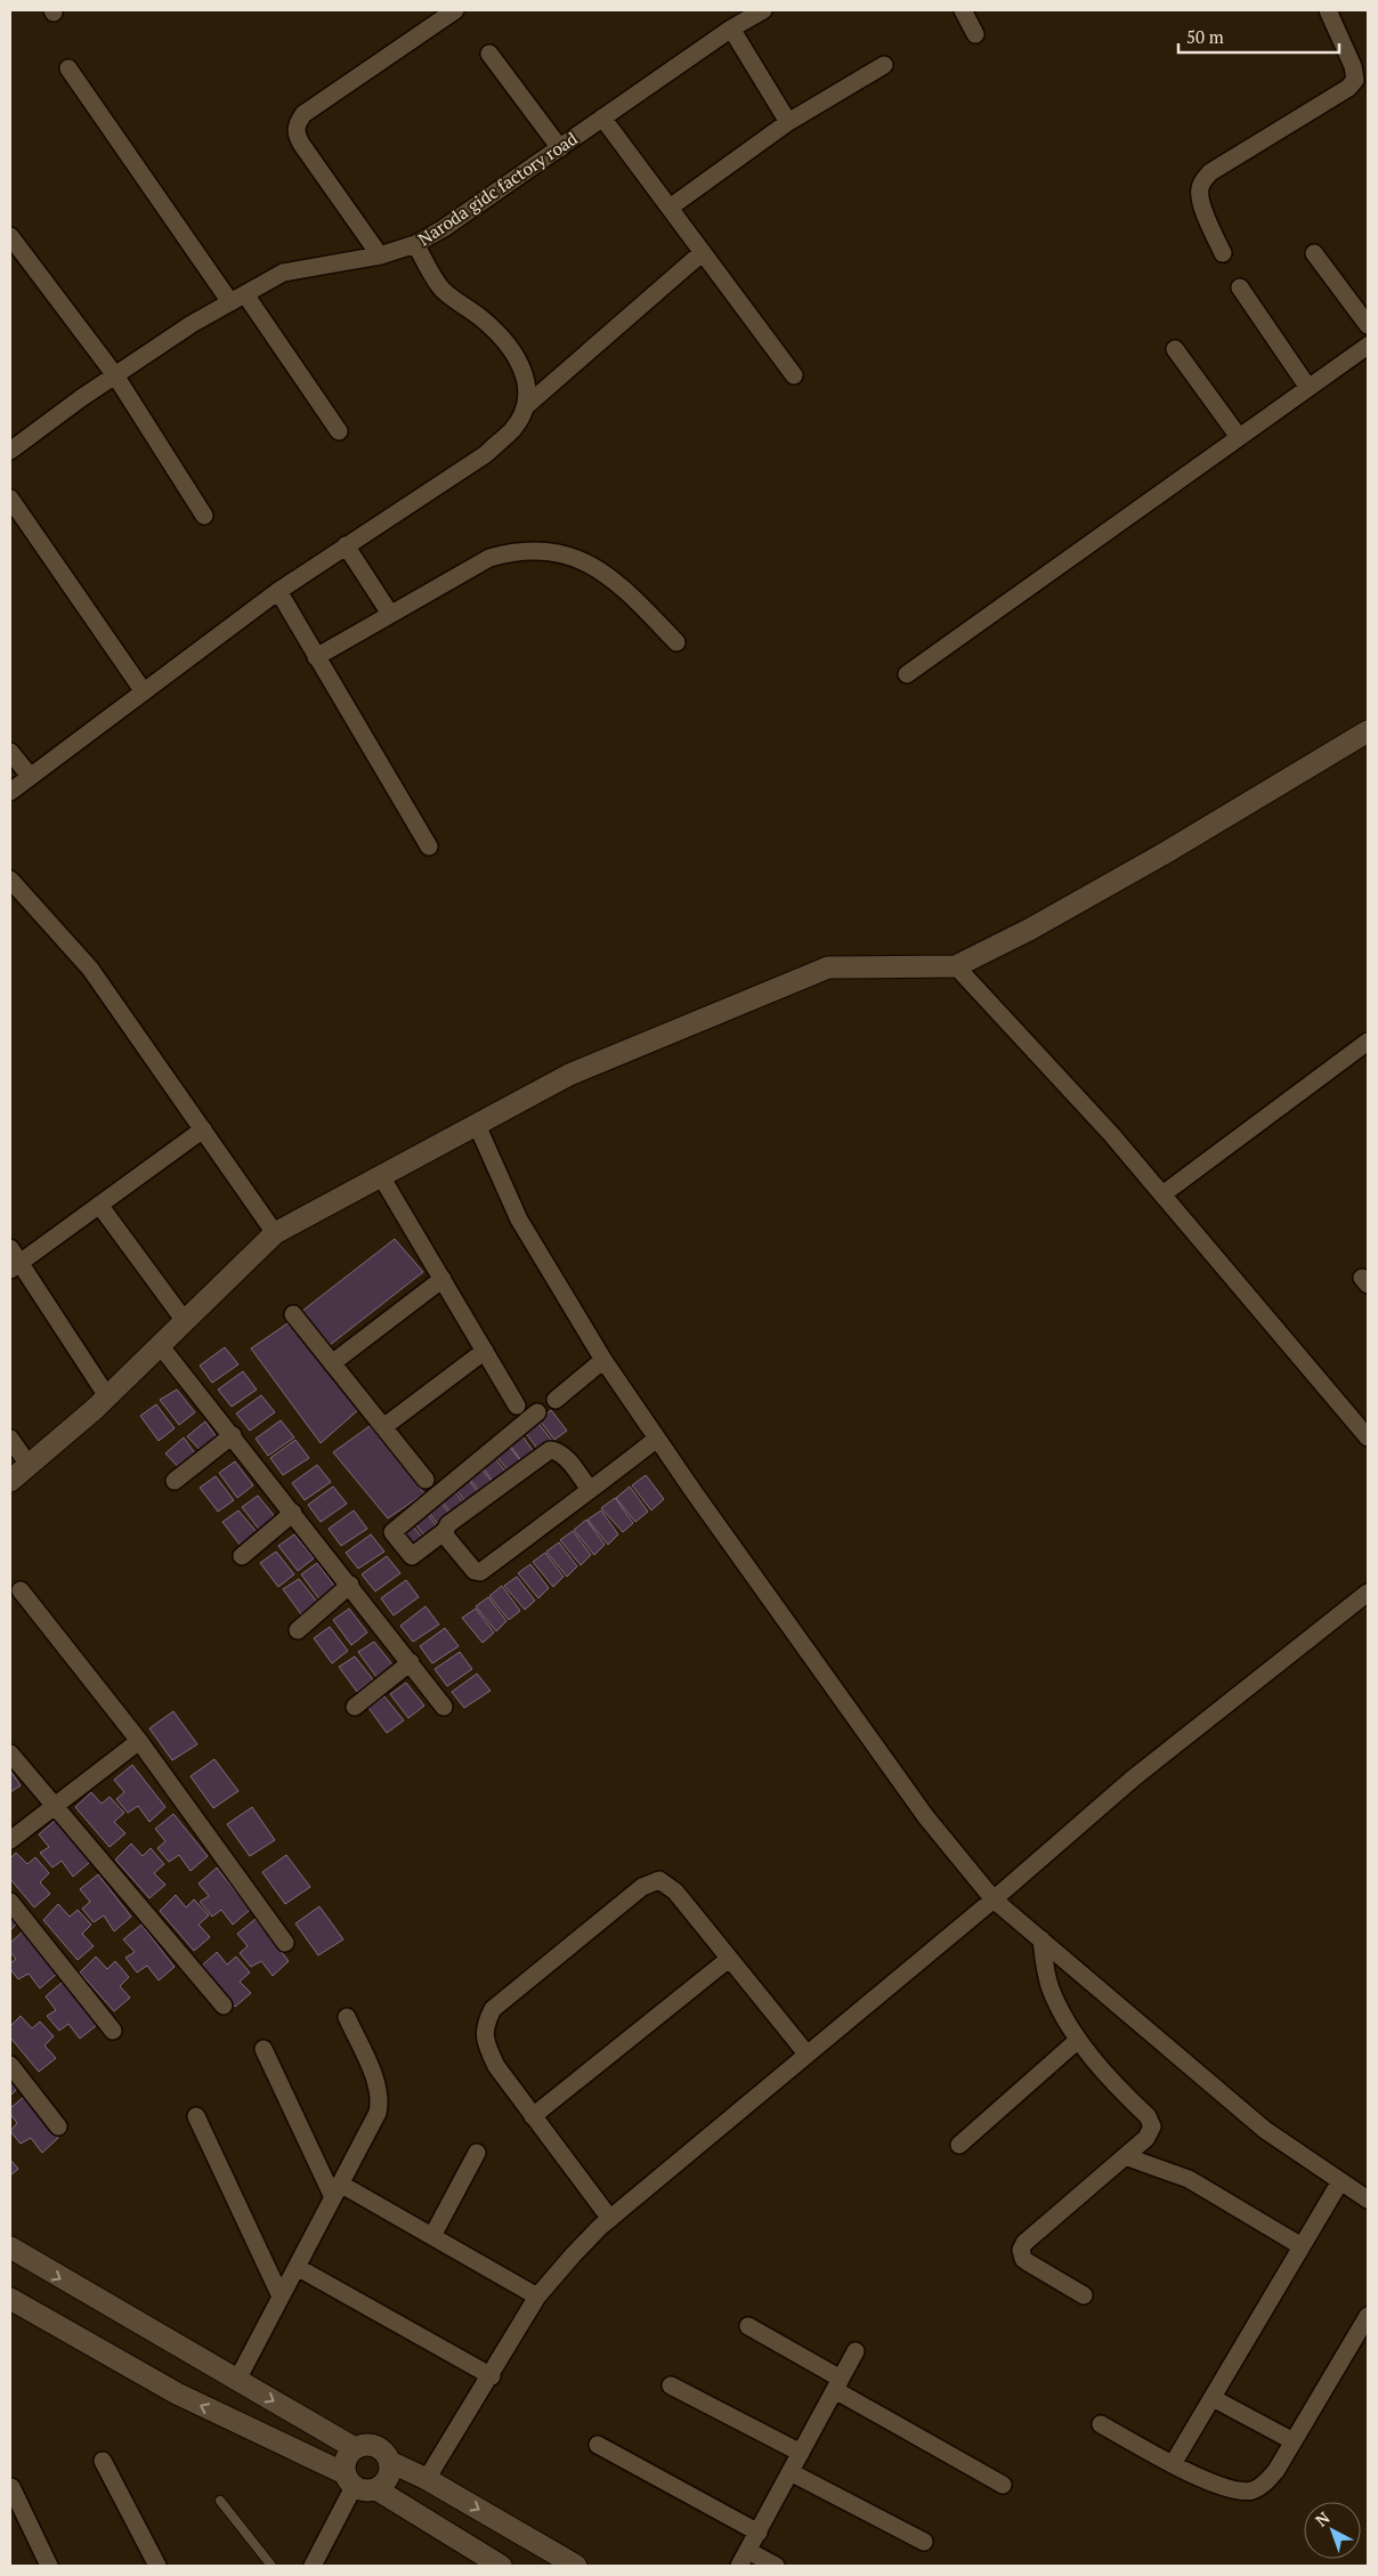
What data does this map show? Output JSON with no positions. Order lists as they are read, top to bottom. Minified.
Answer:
{"streets":{"street":["Naroda gidc factory road"]},"scale_bar":"50 m","north":"top left"}
